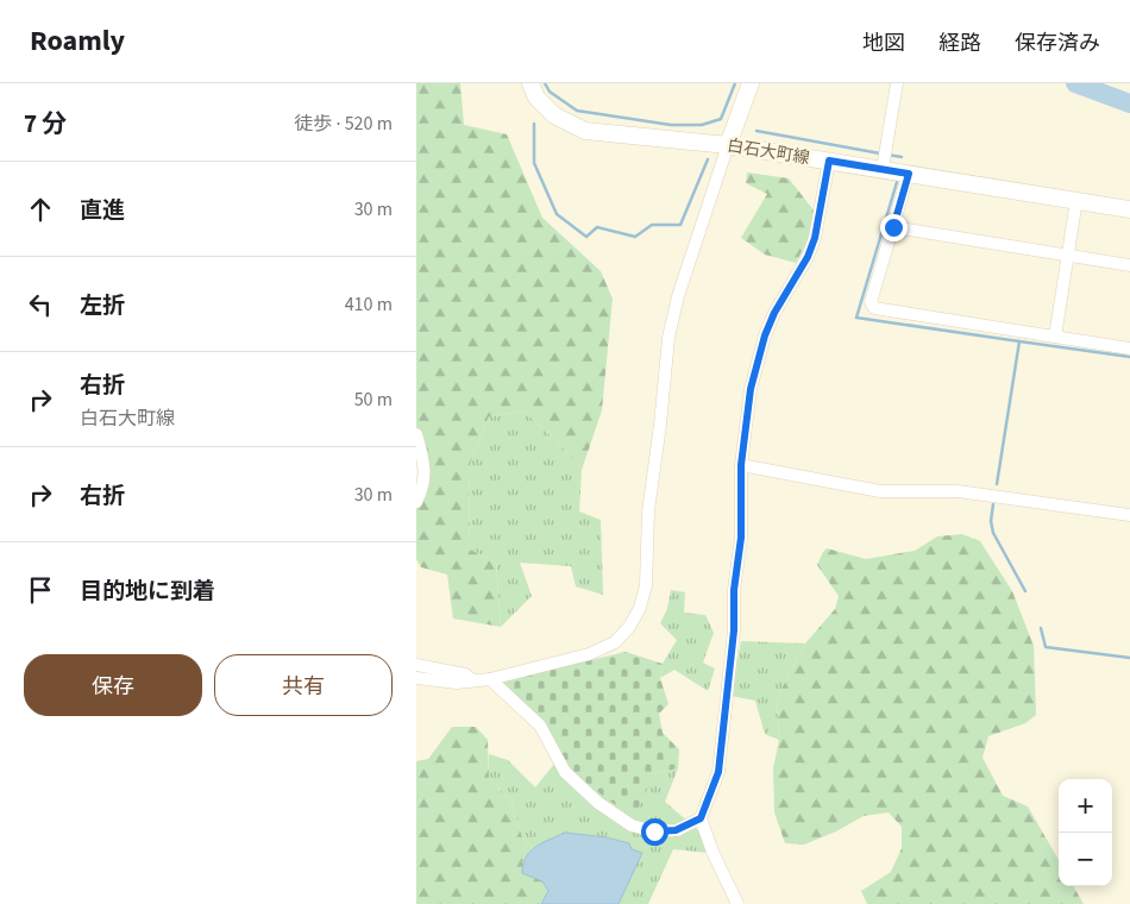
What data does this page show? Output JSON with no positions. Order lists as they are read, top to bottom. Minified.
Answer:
{"streets":{"main road":["白石大町線"]},"page":{"header":"Roamly","nav":["地図","経路","保存済み"],"heading":["7 分","徒歩 · 520 m"],"list":[["直進","30 m"],["左折","410 m"],["右折","白石大町線","50 m"],["右折","30 m"],"目的地に到着"],"buttons":["保存","共有"],"map_buttons":["+","−"]}}
